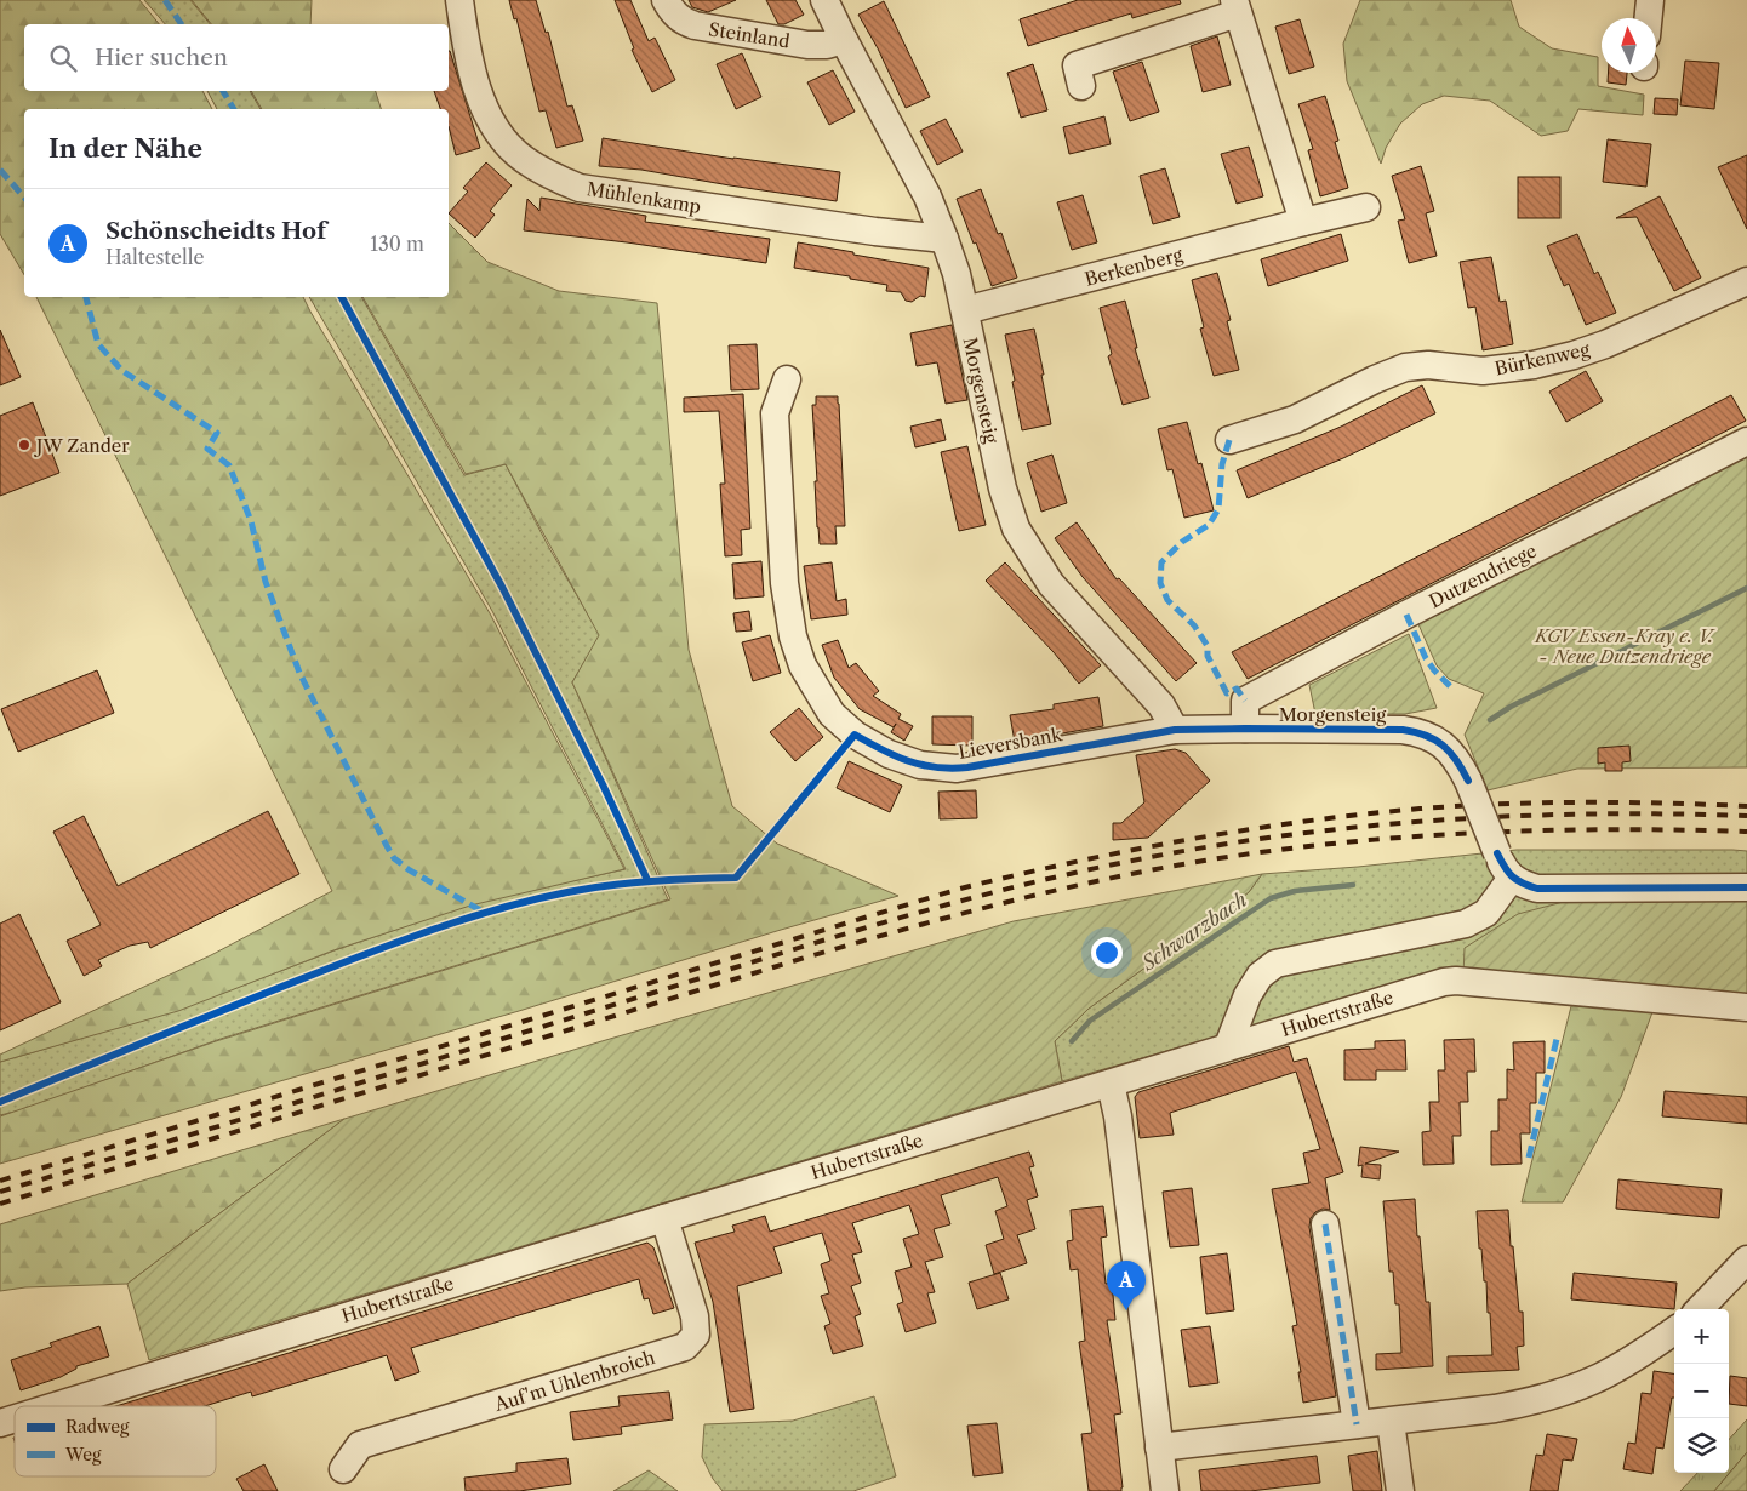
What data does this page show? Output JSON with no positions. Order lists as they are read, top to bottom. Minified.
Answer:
{"streets":{"street":["Steinland","Mühlenkamp","Berkenberg","Bürkenweg","Morgensteig","Dutzendriege","Lieversbank","Hubertstraße","Auf'm Uhlenbroich"]},"crossings":[["Steinland","Morgensteig"],["Mühlenkamp","Morgensteig"],["Berkenberg","Morgensteig"],["Morgensteig","Dutzendriege"],["Morgensteig","Lieversbank"],["Hubertstraße","Auf'm Uhlenbroich"]],"water":["Schwarzbach"],"parks":["KGV Essen-Kray e. V. - Neue Dutzendriege"],"places":["JW Zander"],"legend":["Radweg","Weg"],"north":"top","page":{"search":"Hier suchen","heading":"In der Nähe","list":[{"mark":"A","name":"Schönscheidts Hof","note":"Haltestelle","value":"130 m"}],"pins":"A","map_buttons":["+","−"]}}
